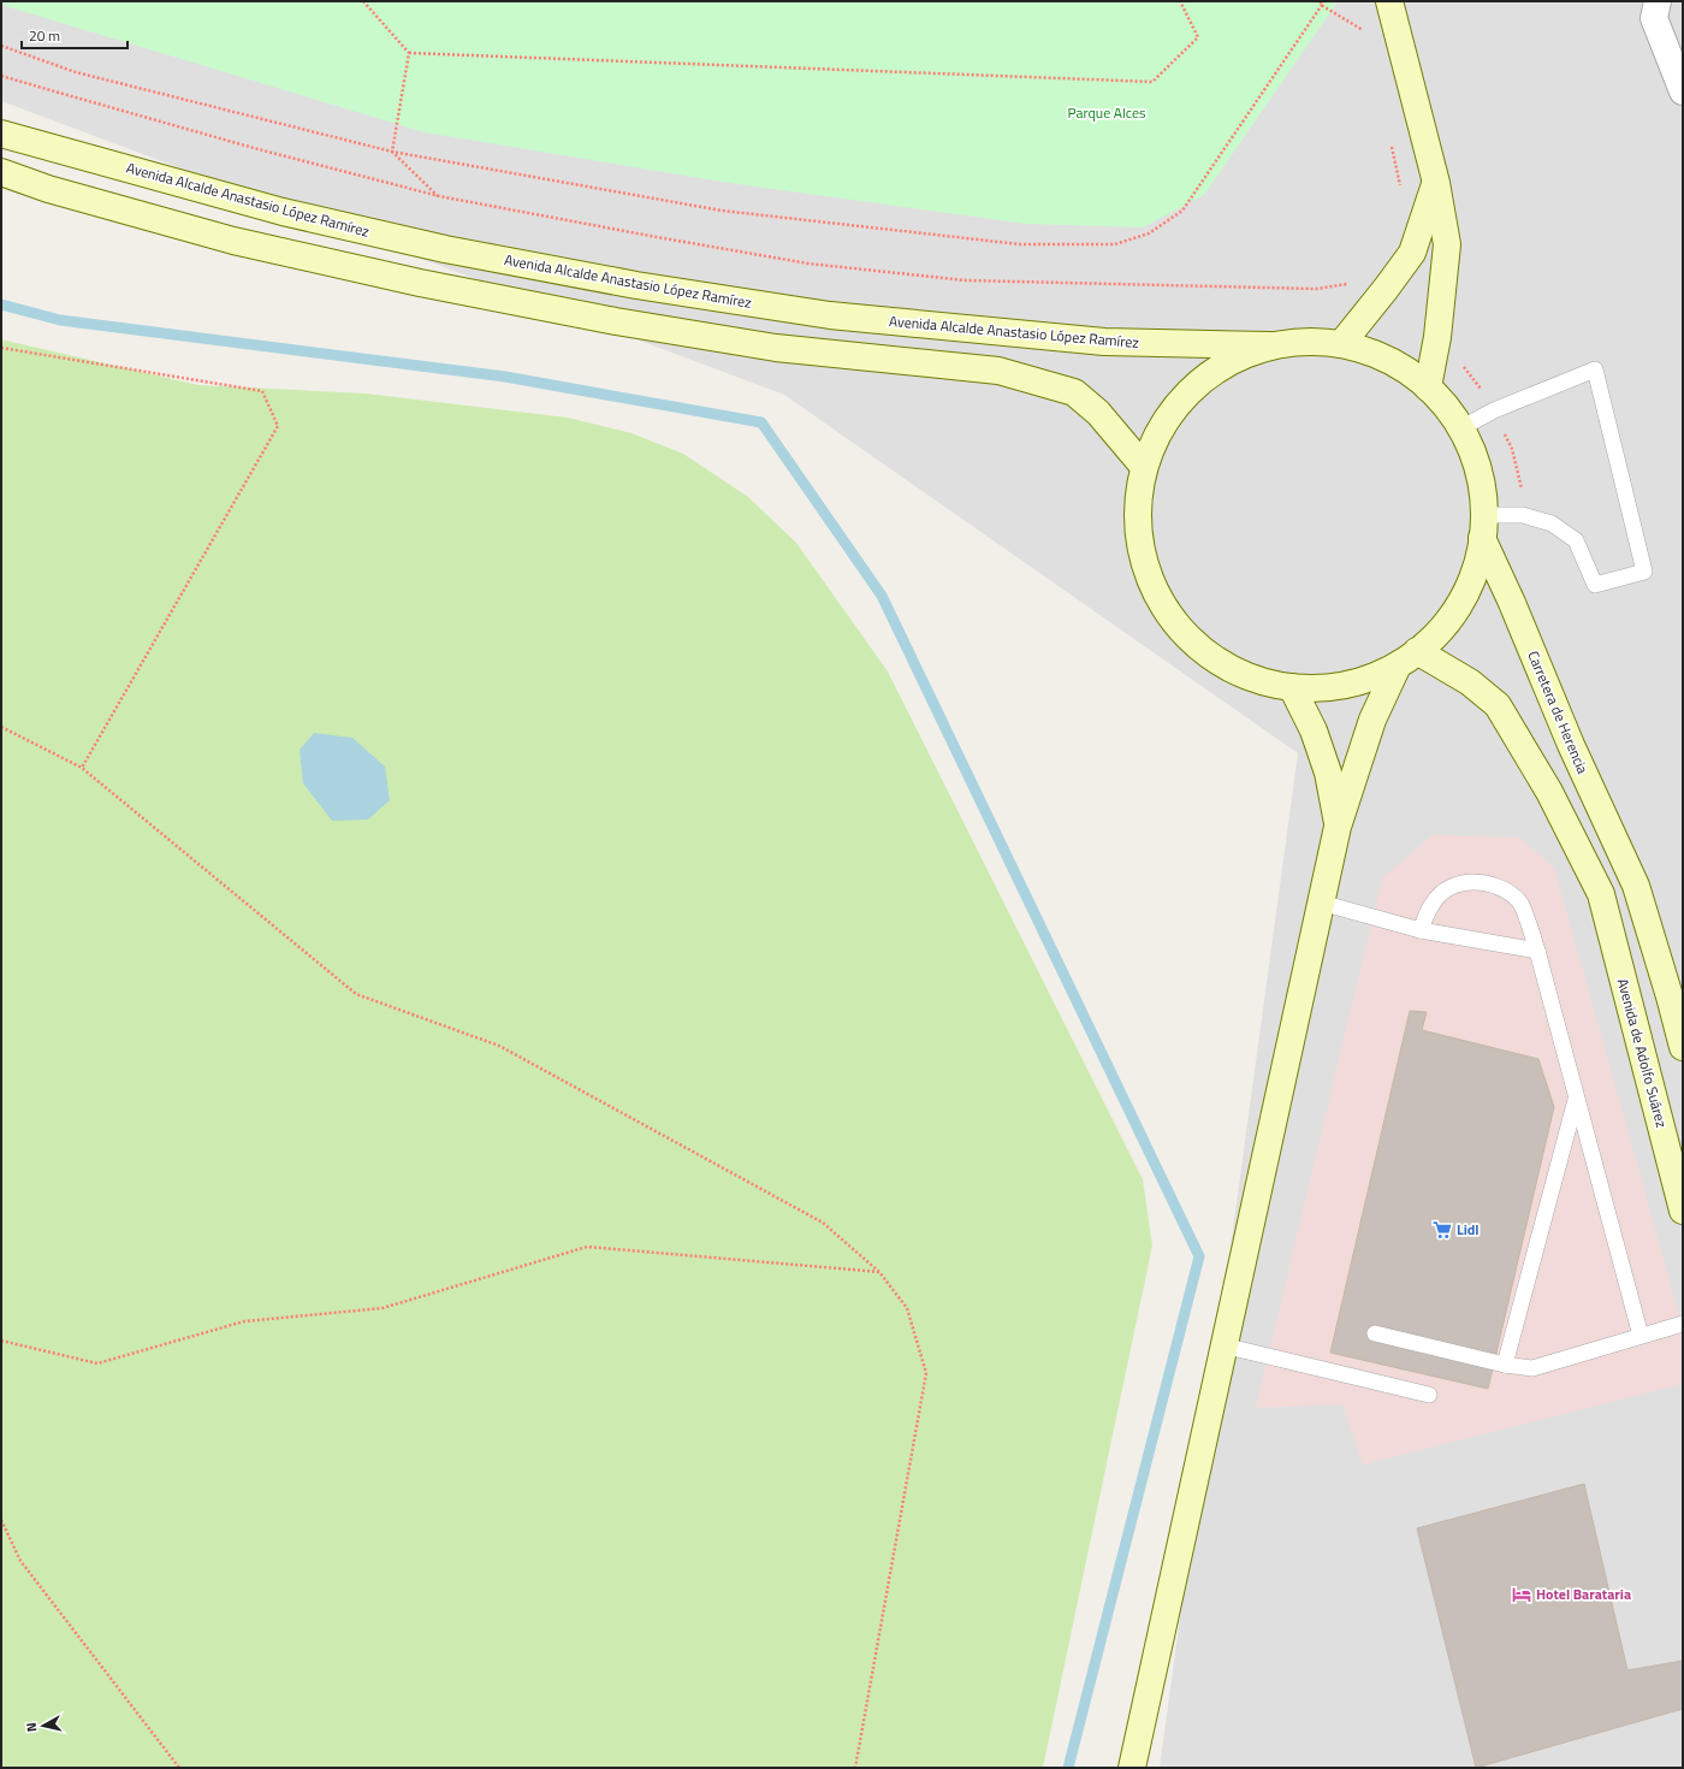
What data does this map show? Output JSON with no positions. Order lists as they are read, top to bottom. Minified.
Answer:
{"streets":{"street":["Avenida Alcalde Anastasio López Ramírez","Carretera de Herencia","Avenida de Adolfo Suárez"]},"parks":["Parque Alces"],"places":{"supermarket":["Lidl"],"hotel":["Hotel Barataria"]},"scale_bar":"20 m","north":"left"}
